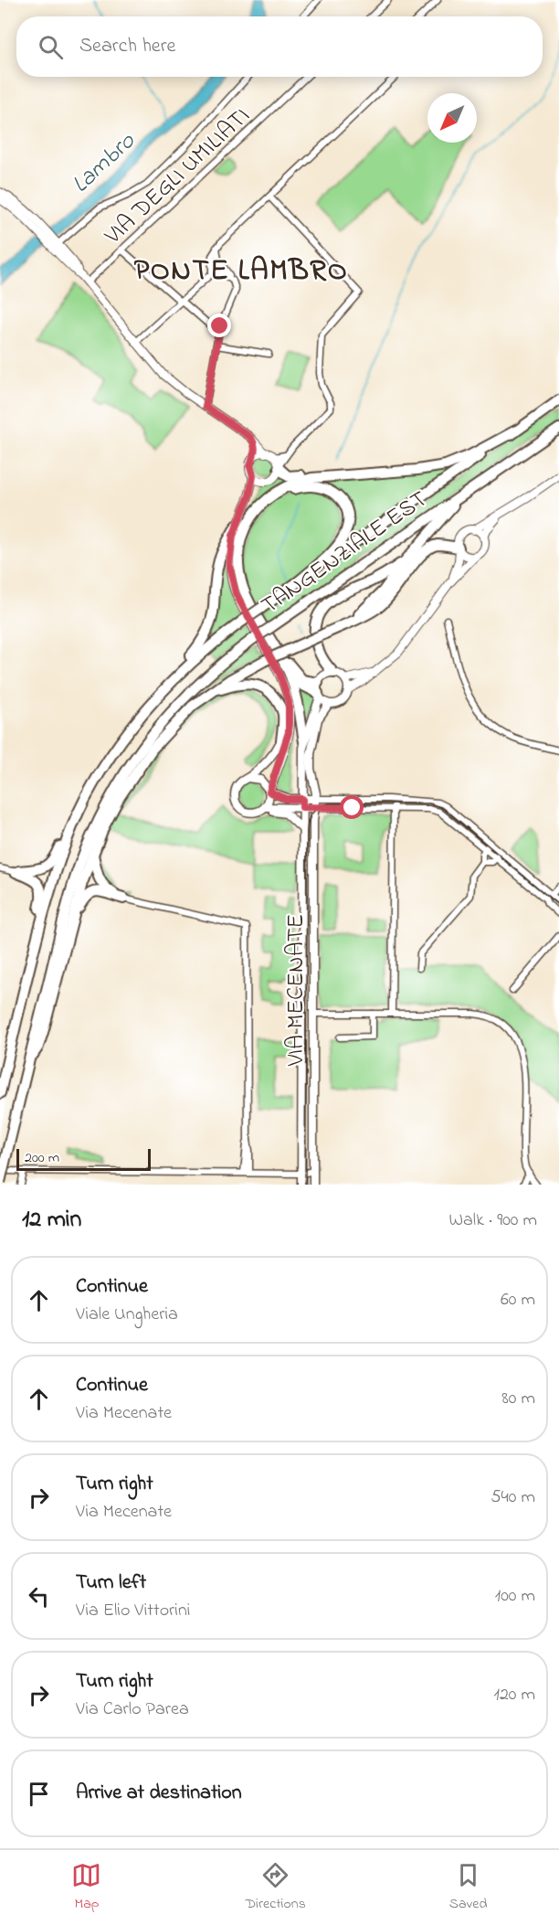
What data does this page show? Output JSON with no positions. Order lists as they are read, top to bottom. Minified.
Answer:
{"streets":{"highway":["TANGENZIALE EST"],"main road":["VIA MECENATE"],"street":["VIA DEGLI UMILIATI"]},"districts":["PONTE LAMBRO"],"water":["Lambro"],"scale_bar":"200 m","north":"bottom left","page":{"search":"Search here","scale":"200 m","heading":["12 min","Walk · 900 m"],"list":[["Continue","Viale Ungheria","60 m"],["Continue","Via Mecenate","80 m"],["Turn right","Via Mecenate","540 m"],["Turn left","Via Elio Vittorini","100 m"],["Turn right","Via Carlo Parea","120 m"],"Arrive at destination"],"nav":["Map","Directions","Saved"]}}
